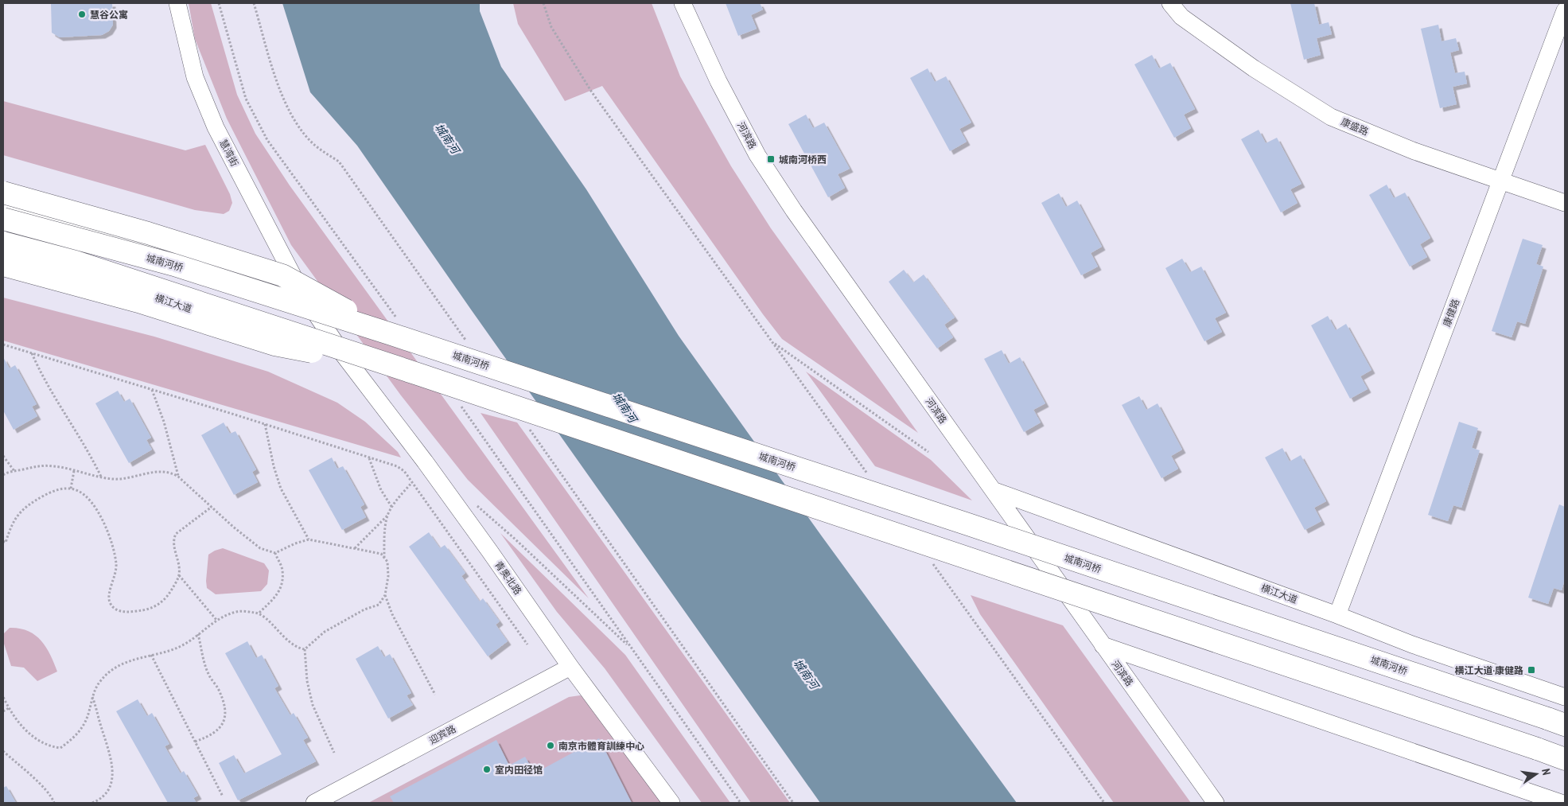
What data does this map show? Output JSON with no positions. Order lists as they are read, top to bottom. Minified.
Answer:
{"streets":{"highway":["城南河桥"],"street":["康盛路","河滨路","慧湾街","横江大道","康健路","青奥北路","迎宾路"]},"crossings":[["康盛路","康健路"],["河滨路","横江大道"],["慧湾街","横江大道"],["慧湾街","青奥北路"],["横江大道","康健路"],["横江大道","青奥北路"],["青奥北路","迎宾路"]],"water":["城南河"],"places":{"other":["慧谷公寓","南京市體育訓練中心","室内田径馆"],"transit":["城南河桥西","横江大道·康健路"]},"north":"right"}
